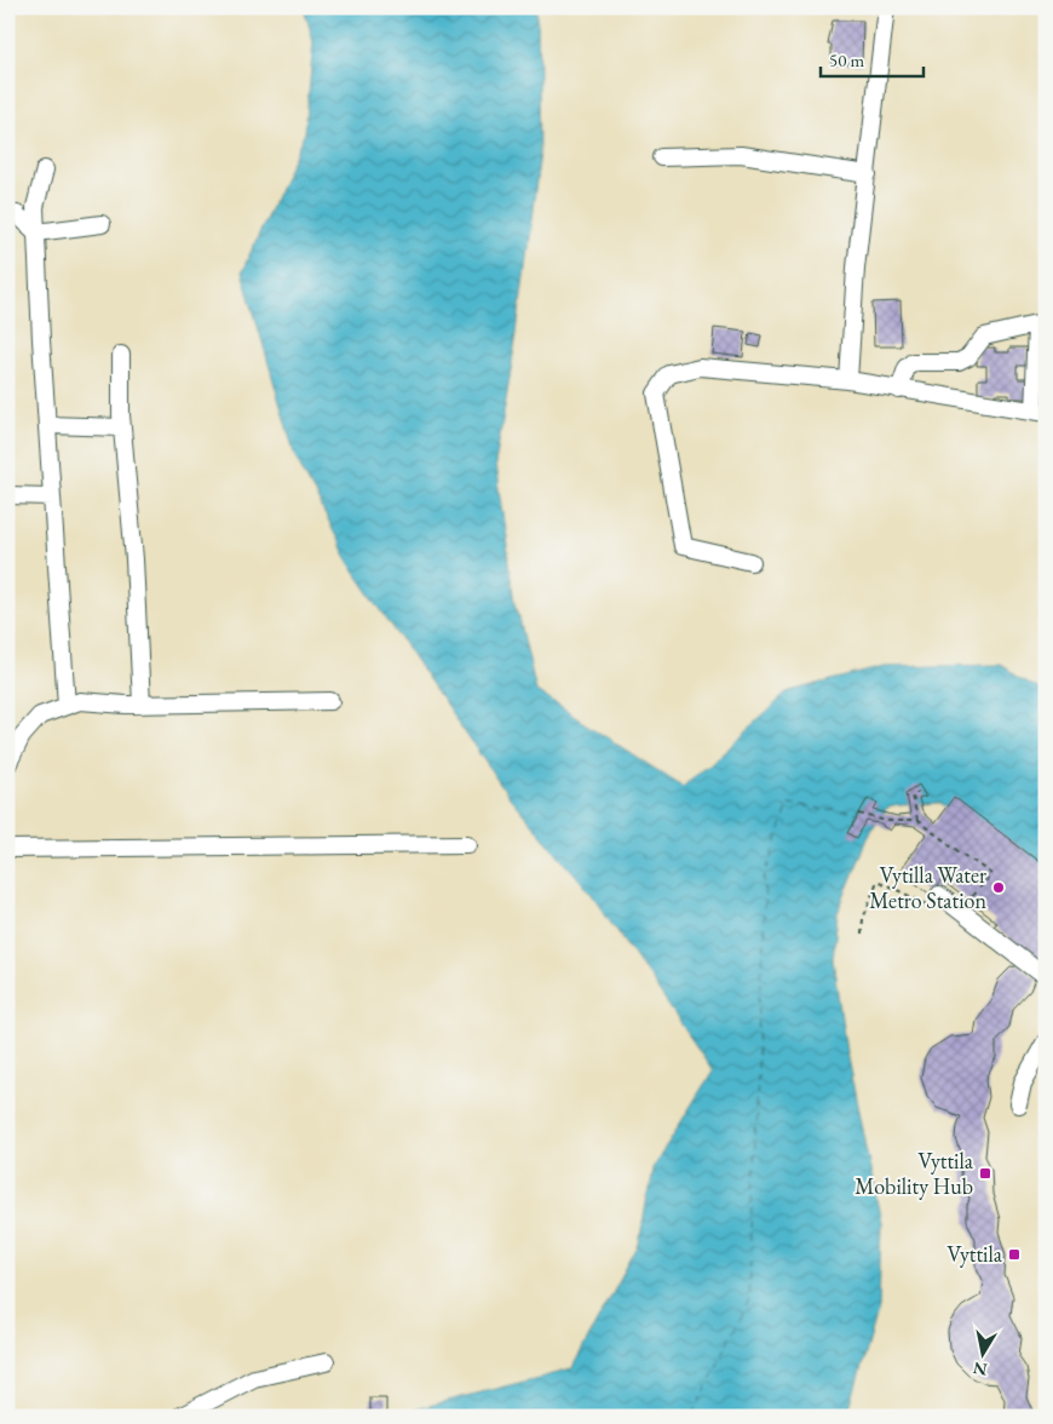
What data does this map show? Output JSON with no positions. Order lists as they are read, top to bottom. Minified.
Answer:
{"places":{"other":["Vytilla Water Metro Station"],"transit":["Vyttila Mobility Hub","Vyttila"]},"scale_bar":"50 m","north":"bottom"}
